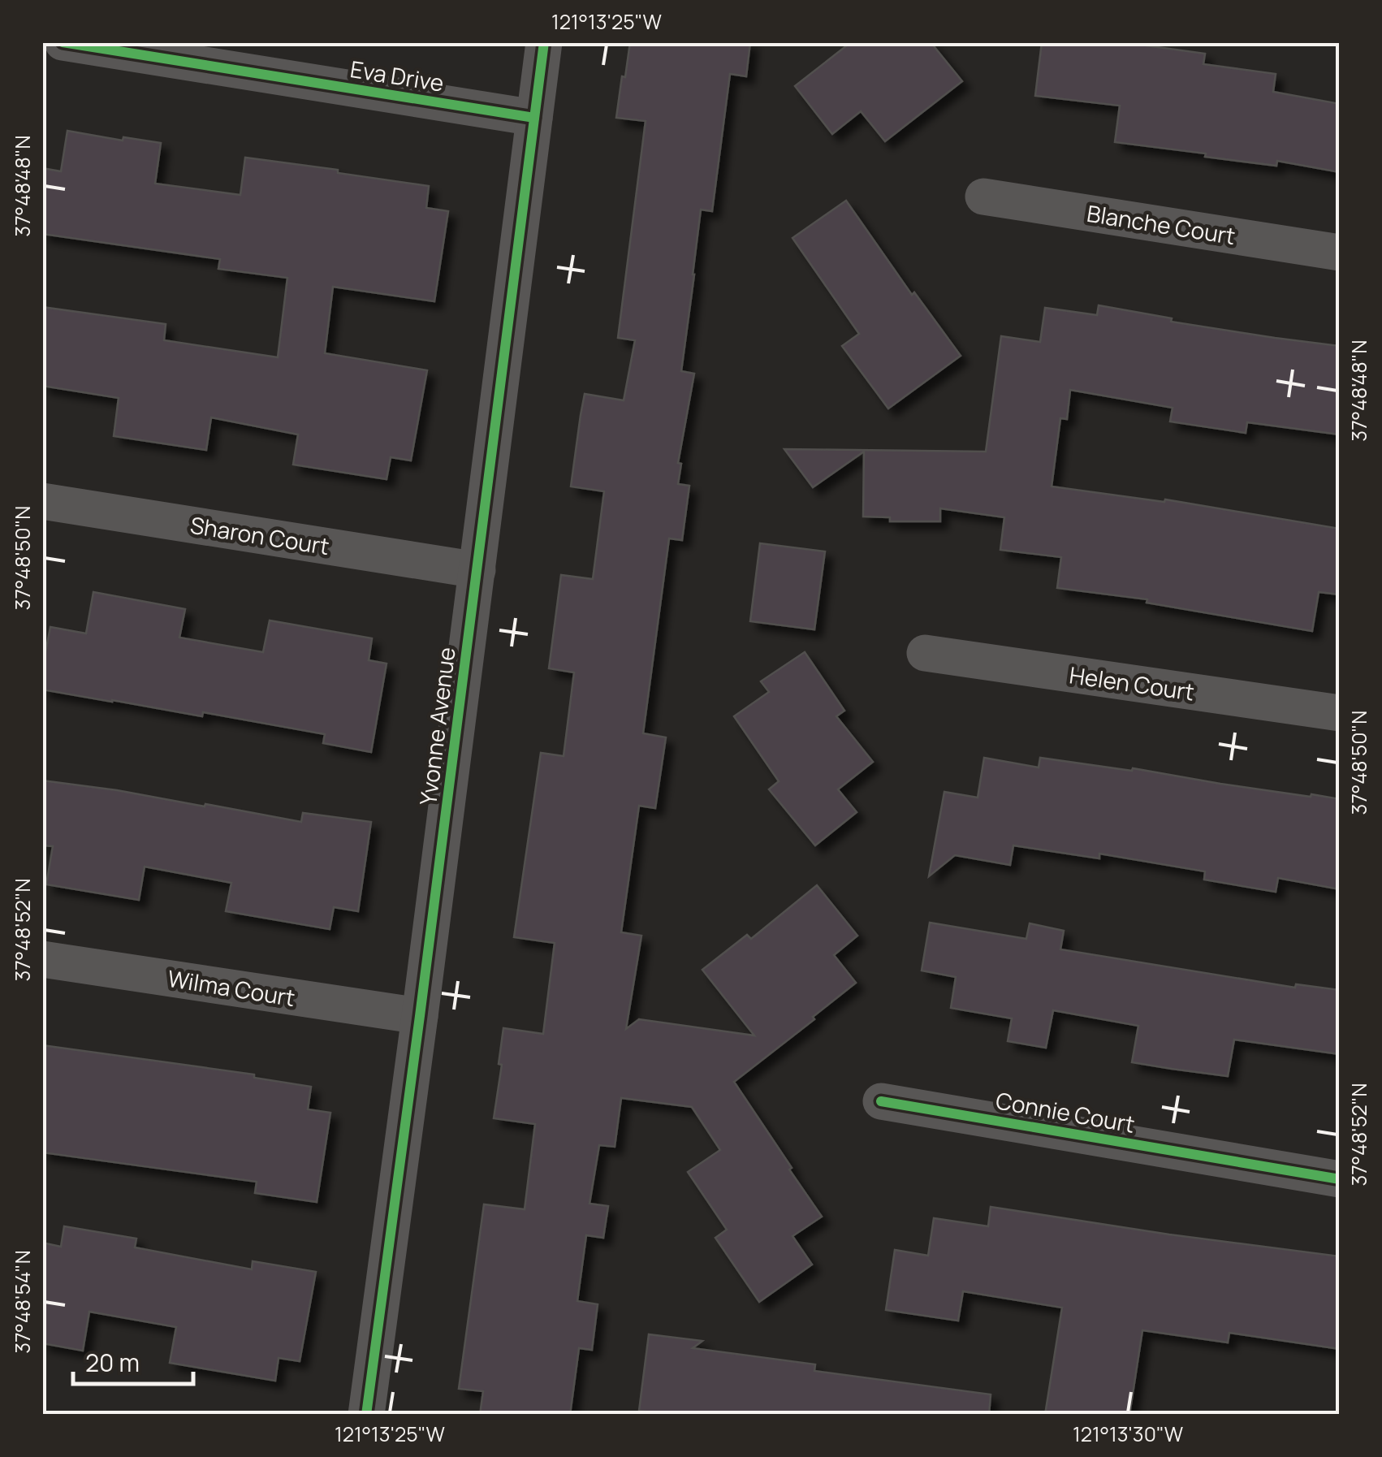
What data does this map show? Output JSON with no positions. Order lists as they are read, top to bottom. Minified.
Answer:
{"streets":{"street":["Eva Drive","Blanche Court","Sharon Court","Helen Court","Yvonne Avenue","Wilma Court","Connie Court"]},"crossings":[["Eva Drive","Yvonne Avenue"],["Sharon Court","Yvonne Avenue"],["Yvonne Avenue","Wilma Court"]],"scale_bar":"20 m","coordinates":["121°13'25\"W","37°48'48\"N","37°48'50\"N","37°48'52\"N","37°48'54\"N","121°13'30\"W"]}
